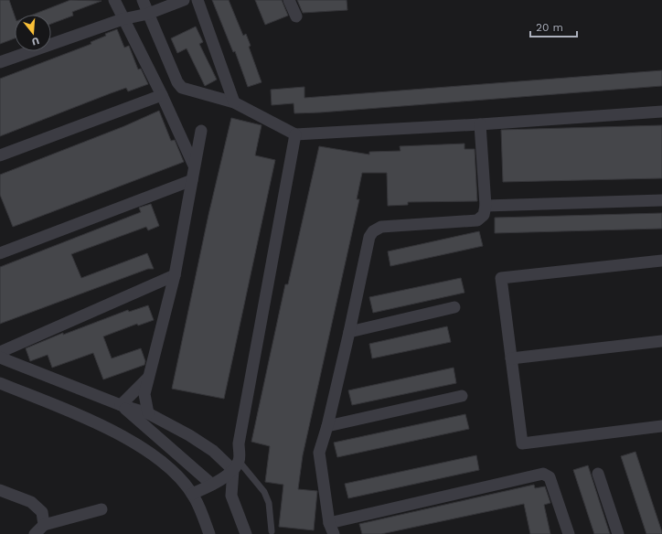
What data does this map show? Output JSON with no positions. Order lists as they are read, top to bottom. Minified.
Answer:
{"scale_bar":"20 m","north":"bottom"}
